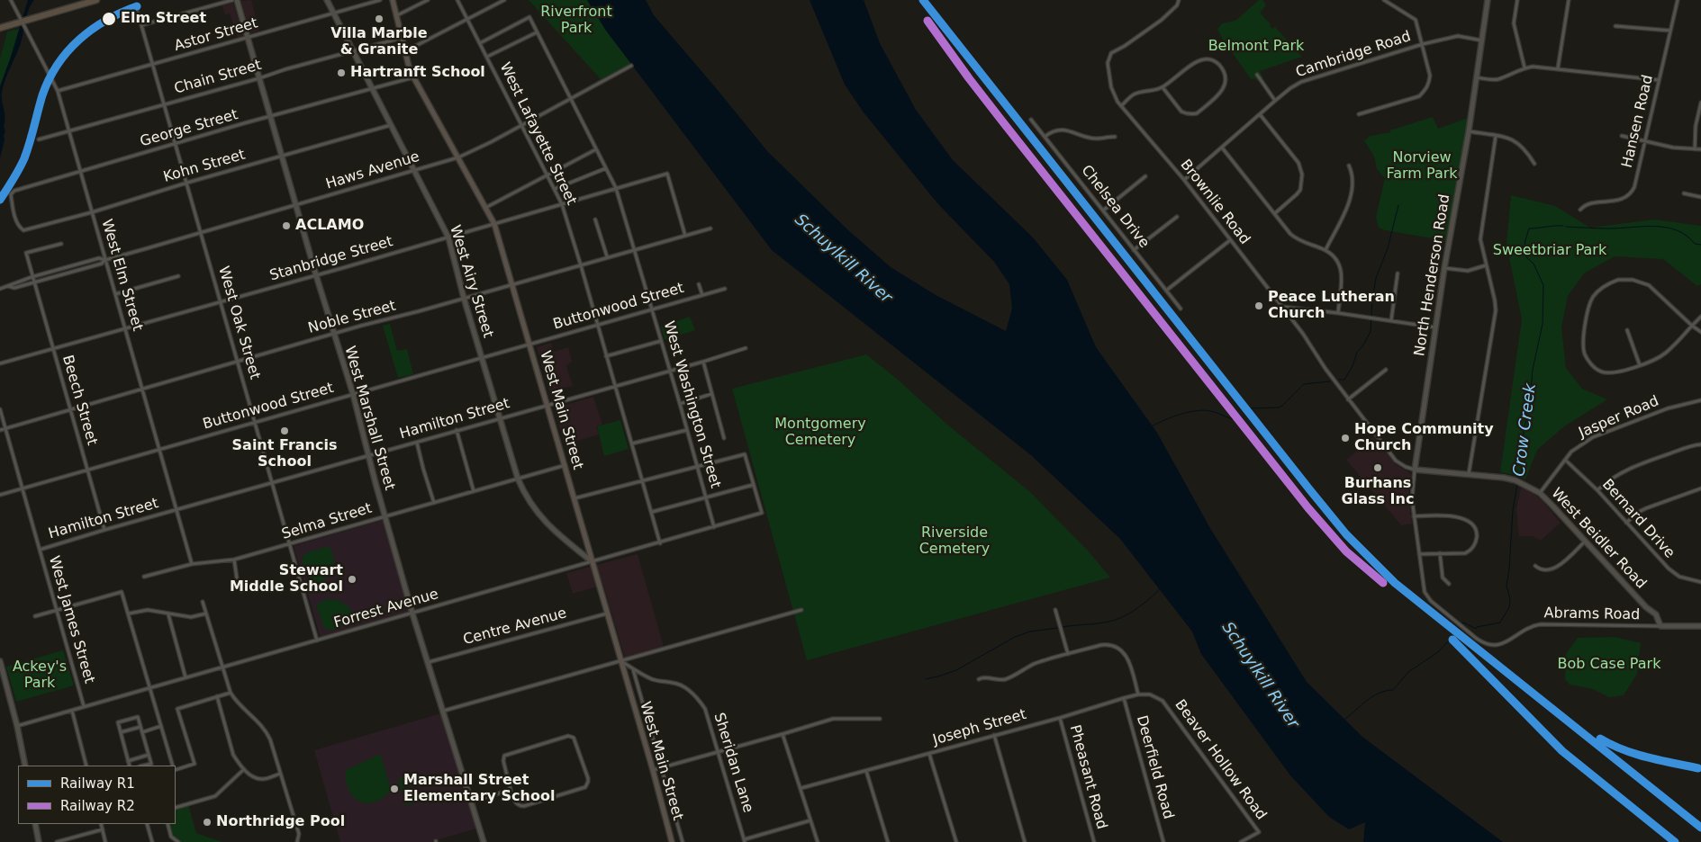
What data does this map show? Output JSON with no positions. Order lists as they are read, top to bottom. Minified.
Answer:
{"streets":{"main road":["West Main Street"],"street":["Astor Street","Cambridge Road","Chain Street","Hansen Road","George Street","West Lafayette Street","Kohn Street","Haws Avenue","Brownlie Road","Chelsea Drive","Stanbridge Street","West Elm Street","North Henderson Road","West Airy Street","Buttonwood Street","Noble Street","West Oak Street","Beech Street","West Washington Street","Jasper Road","West Marshall Street","Hamilton Street","Bernard Drive","Selma Street","West Beidler Road","Forrest Avenue","Abrams Road","West James Street","Centre Avenue","Joseph Street","Beaver Hollow Road","Sheridan Lane","Deerfield Road","Pheasant Road"]},"crossings":[["Astor Street","West Elm Street"],["Astor Street","West Airy Street"],["Astor Street","West Oak Street"],["Astor Street","West Marshall Street"],["Cambridge Road","Brownlie Road"],["Cambridge Road","North Henderson Road"],["Chain Street","West Elm Street"],["Chain Street","West Airy Street"],["Chain Street","West Oak Street"],["Chain Street","West Main Street"],["Chain Street","West Marshall Street"],["George Street","Kohn Street"],["George Street","West Elm Street"],["George Street","West Airy Street"],["George Street","West Oak Street"],["George Street","West Main Street"],["George Street","West Marshall Street"],["West Lafayette Street","Haws Avenue"],["West Lafayette Street","Stanbridge Street"],["West Lafayette Street","Buttonwood Street"],["West Lafayette Street","Noble Street"],["West Lafayette Street","West Washington Street"],["West Lafayette Street","Hamilton Street"],["West Lafayette Street","Forrest Avenue"],["Kohn Street","West Elm Street"],["Kohn Street","West Airy Street"],["Kohn Street","West Oak Street"],["Kohn Street","West Marshall Street"],["Haws Avenue","West Elm Street"],["Haws Avenue","West Airy Street"],["Haws Avenue","West Oak Street"],["Haws Avenue","Beech Street"],["Haws Avenue","West Washington Street"],["Haws Avenue","West Main Street"],["Haws Avenue","West Marshall Street"],["Brownlie Road","North Henderson Road"],["Brownlie Road","West Beidler Road"],["Stanbridge Street","West Elm Street"],["Stanbridge Street","West Airy Street"],["Stanbridge Street","Noble Street"],["Stanbridge Street","West Oak Street"],["Stanbridge Street","Beech Street"],["Stanbridge Street","West Washington Street"],["Stanbridge Street","West Main Street"],["Stanbridge Street","West Marshall Street"],["West Elm Street","Buttonwood Street"],["West Elm Street","Noble Street"],["West Elm Street","Hamilton Street"],["West Elm Street","Selma Street"],["North Henderson Road","West Beidler Road"],["North Henderson Road","Abrams Road"],["West Airy Street","Buttonwood Street"],["West Airy Street","Noble Street"],["West Airy Street","West Main Street"],["West Airy Street","Hamilton Street"],["West Airy Street","Selma Street"],["West Airy Street","Forrest Avenue"],["Buttonwood Street","West Oak Street"],["Buttonwood Street","Beech Street"],["Buttonwood Street","West Washington Street"],["Buttonwood Street","West Main Street"],["Buttonwood Street","West Marshall Street"],["Buttonwood Street","West James Street"],["Noble Street","West Oak Street"],["Noble Street","Beech Street"],["Noble Street","West Washington Street"],["Noble Street","West Main Street"],["Noble Street","West Marshall Street"],["Noble Street","West James Street"],["West Oak Street","Hamilton Street"],["West Oak Street","Selma Street"],["West Oak Street","Forrest Avenue"],["Beech Street","Hamilton Street"],["West Washington Street","Hamilton Street"],["West Washington Street","Forrest Avenue"],["West Main Street","Hamilton Street"],["West Main Street","Selma Street"],["West Main Street","Forrest Avenue"],["West Main Street","Centre Avenue"],["West Main Street","Sheridan Lane"],["Jasper Road","Bernard Drive"],["Jasper Road","West Beidler Road"],["West Marshall Street","Hamilton Street"],["West Marshall Street","Selma Street"],["West Marshall Street","Forrest Avenue"],["West Marshall Street","Centre Avenue"],["Hamilton Street","West James Street"],["West Beidler Road","Abrams Road"],["Forrest Avenue","West James Street"],["Joseph Street","Beaver Hollow Road"],["Joseph Street","Deerfield Road"],["Joseph Street","Pheasant Road"]],"water":["Schuylkill River","Crow Creek"],"parks":["Riverfront Park","Belmont Park","Norview Farm Park","Sweetbriar Park","Montgomery Cemetery","Riverside Cemetery","Bob Case Park","Ackey's Park"],"places":["Elm Street","Villa Marble & Granite","Hartranft School","ACLAMO","Peace Lutheran Church","Saint Francis School","Hope Community Church","Burhans Glass Inc","Stewart Middle School","Marshall Street Elementary School","Northridge Pool"],"lines":["rail line R1","rail line R2"],"legend":["Railway R1","Railway R2"]}
